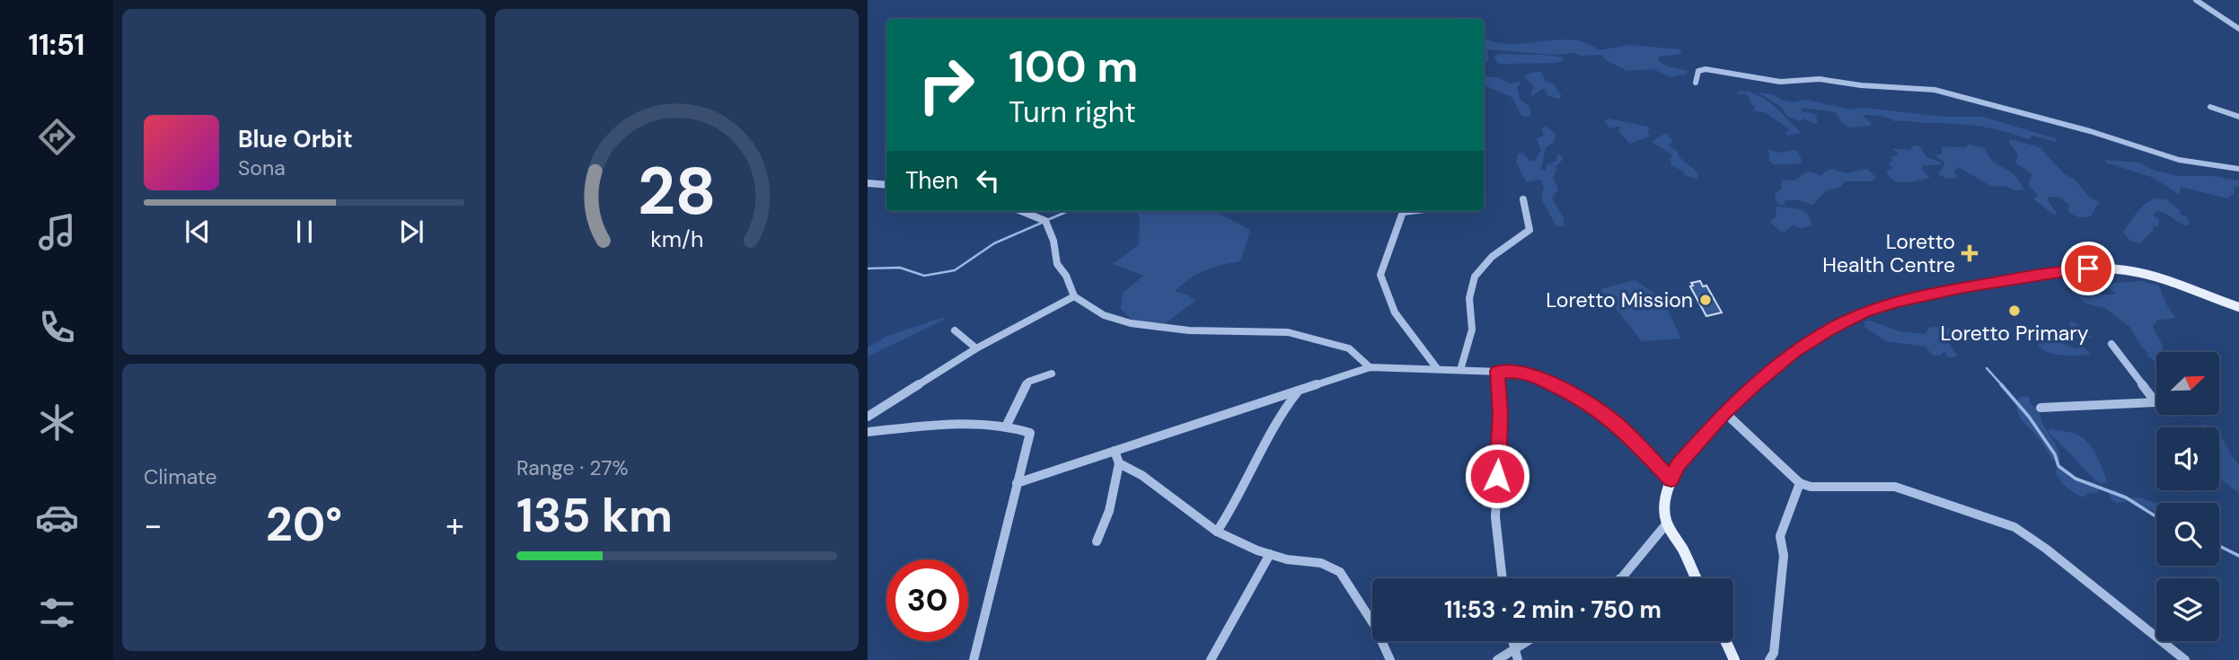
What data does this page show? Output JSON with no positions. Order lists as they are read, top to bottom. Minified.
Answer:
{"places":{"health":["Loretto Health Centre"],"other":["Loretto Mission","Loretto Primary"]},"north":"top right","page":{"tabs":"11:51","turn":["100 m","Turn right"],"song":["Blue Orbit","Sona"],"then":"Then","tile":["Climate",["Range · 27%","135 km"]],"heat":["−","20°","+"],"limit":"30","trip":"11:53 · 2 min · 750 m","gauge":["28","km/h"]}}
